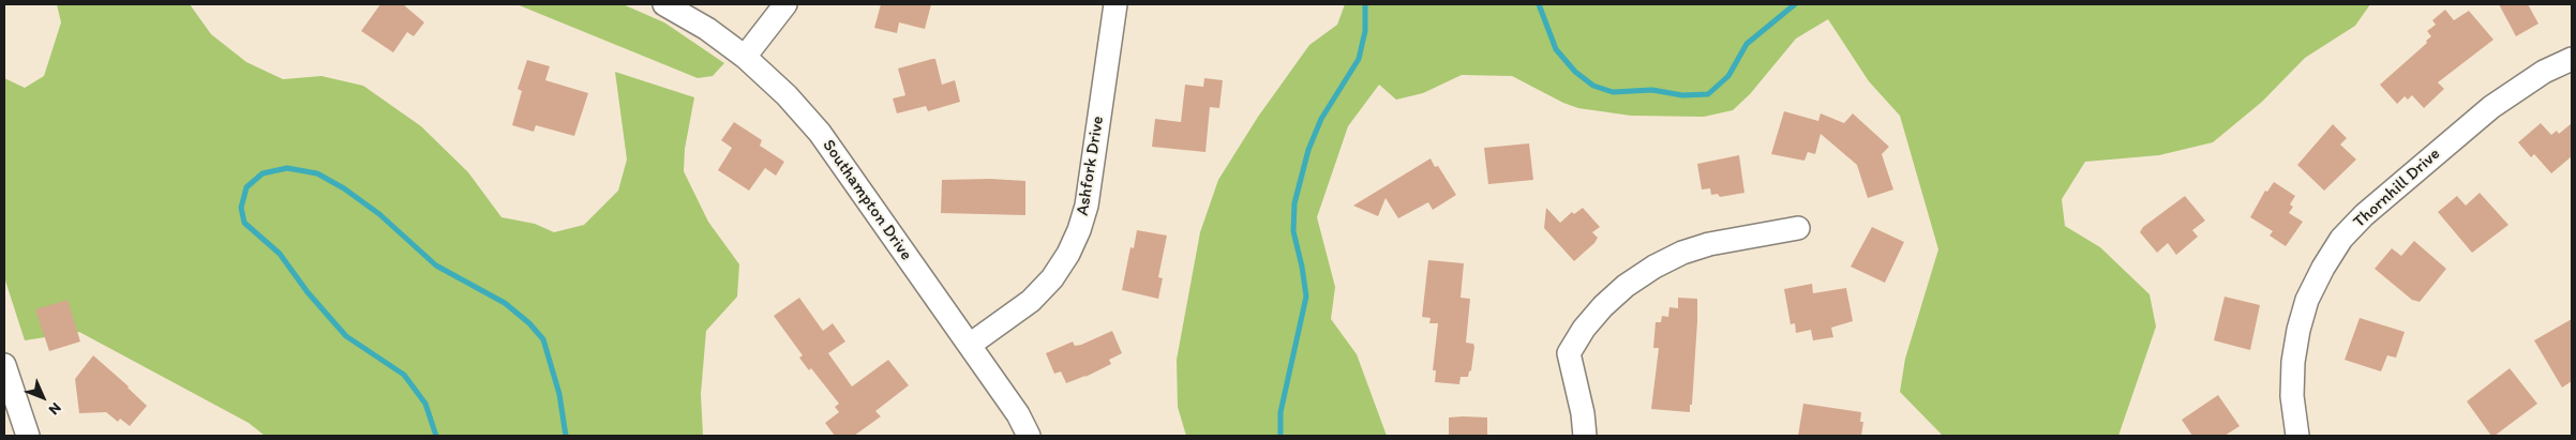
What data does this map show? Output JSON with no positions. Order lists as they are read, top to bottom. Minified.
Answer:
{"streets":{"street":["Ashfork Drive","Thornhill Drive","Southampton Drive"]},"crossings":[["Ashfork Drive","Southampton Drive"]],"north":"bottom right"}
